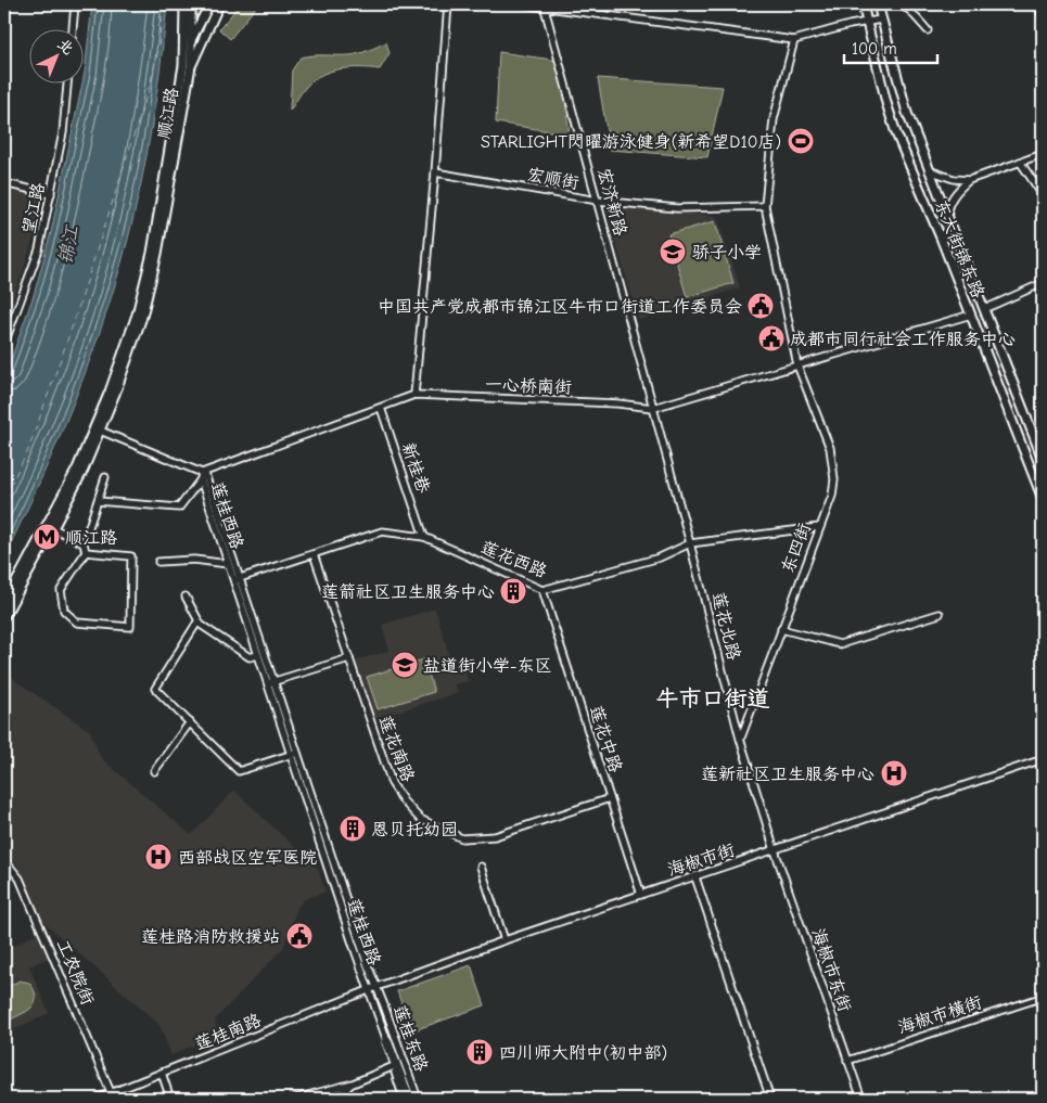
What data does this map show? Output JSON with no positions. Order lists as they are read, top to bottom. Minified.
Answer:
{"streets":{"main road":["顺江路","东大街锦东路"],"street":["宏顺街","宏济新路","望江路","一心桥南街","新桂巷","莲桂西路","东四街","莲花西路","莲花北路","莲花中路","莲花南路","海椒市街","海椒市东街","工农院街","海椒市横街","莲桂南路","莲桂东路"]},"crossings":[["宏顺街","宏济新路"],["宏顺街","东四街"],["宏济新路","一心桥南街"],["宏济新路","莲花北路"],["东大街锦东路","一心桥南街"],["一心桥南街","新桂巷"],["一心桥南街","莲桂西路"],["一心桥南街","东四街"],["一心桥南街","莲花北路"],["新桂巷","莲花西路"],["莲桂西路","莲花西路"],["莲桂西路","海椒市街"],["莲桂西路","莲桂南路"],["莲桂西路","莲桂东路"],["东四街","莲花西路"],["东四街","莲花北路"],["莲花西路","莲花北路"],["莲花西路","莲花中路"],["莲花西路","莲花南路"],["莲花北路","海椒市街"],["莲花北路","海椒市东街"],["莲花中路","莲花南路"],["莲花中路","海椒市街"],["海椒市街","海椒市东街"],["海椒市街","莲桂南路"],["海椒市街","莲桂东路"],["海椒市东街","海椒市横街"],["工农院街","莲桂南路"],["莲桂南路","莲桂东路"]],"districts":["牛市口街道"],"water":["锦江"],"places":{"sports":["STARLIGHT閃曜游泳健身(新希望D10店)"],"school or university":["骄子小学","盐道街小学-东区"],"public building":["中国共产党成都市锦江区牛市口街道工作委员会","成都市同行社会工作服务中心","莲桂路消防救援站"],"metro station":["顺江路"],"building":["莲箭社区卫生服务中心","恩贝托幼园","四川师大附中(初中部)"],"hospital":["莲新社区卫生服务中心","西部战区空军医院"]},"scale_bar":"100 m","north":"top right"}
